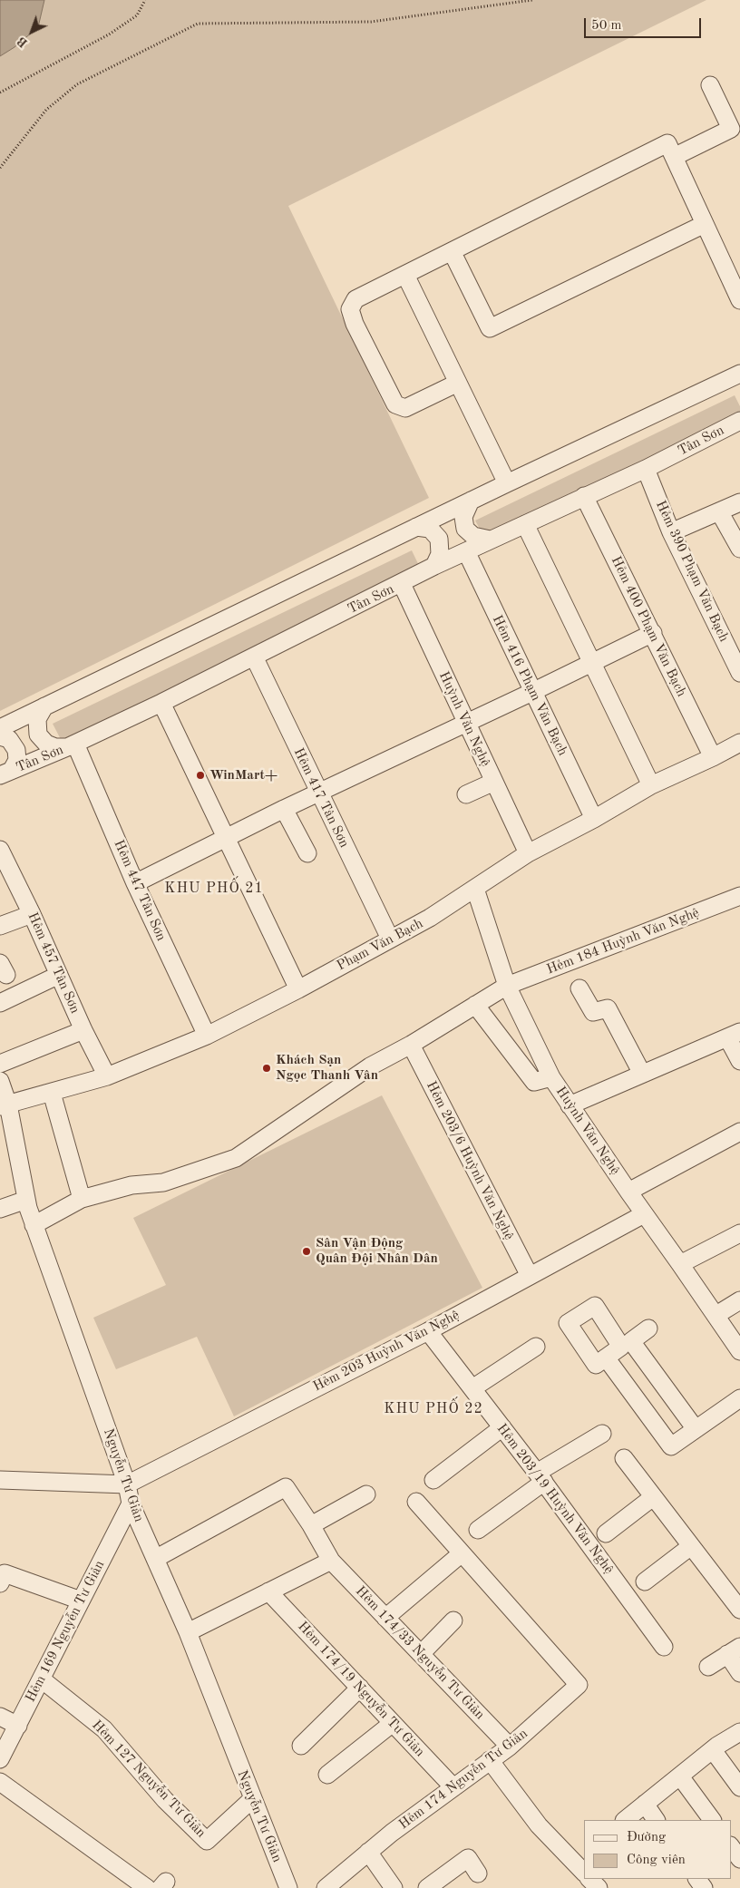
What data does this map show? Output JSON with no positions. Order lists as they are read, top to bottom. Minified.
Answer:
{"streets":{"street":["Tân Sơn","Hẻm 390 Phạm Văn Bạch","Hẻm 400 Phạm Văn Bạch","Hẻm 416 Phạm Văn Bạch","Huỳnh Văn Nghệ","Hẻm 417 Tân Sơn","Hẻm 447 Tân Sơn","Hẻm 184 Huỳnh Văn Nghệ","Phạm Văn Bạch","Hẻm 457 Tân Sơn","Hẻm 203/6 Huỳnh Văn Nghệ","Hẻm 203 Huỳnh Văn Nghệ","Nguyễn Tư Giản","Hẻm 203/19 Huỳnh Văn Nghệ","Hẻm 169 Nguyễn Tư Giản","Hẻm 174/33 Nguyễn Tư Giản","Hẻm 174/19 Nguyễn Tư Giản","Hẻm 127 Nguyễn Tư Giản","Hẻm 174 Nguyễn Tư Giản"]},"crossings":[["Tân Sơn","Hẻm 390 Phạm Văn Bạch"],["Tân Sơn","Hẻm 400 Phạm Văn Bạch"],["Tân Sơn","Hẻm 416 Phạm Văn Bạch"],["Tân Sơn","Huỳnh Văn Nghệ"],["Tân Sơn","Hẻm 417 Tân Sơn"],["Tân Sơn","Hẻm 447 Tân Sơn"],["Hẻm 400 Phạm Văn Bạch","Phạm Văn Bạch"],["Hẻm 416 Phạm Văn Bạch","Phạm Văn Bạch"],["Huỳnh Văn Nghệ","Hẻm 184 Huỳnh Văn Nghệ"],["Huỳnh Văn Nghệ","Phạm Văn Bạch"],["Huỳnh Văn Nghệ","Hẻm 203 Huỳnh Văn Nghệ"],["Hẻm 417 Tân Sơn","Phạm Văn Bạch"],["Hẻm 447 Tân Sơn","Phạm Văn Bạch"],["Hẻm 184 Huỳnh Văn Nghệ","Hẻm 203/6 Huỳnh Văn Nghệ"],["Hẻm 184 Huỳnh Văn Nghệ","Nguyễn Tư Giản"],["Phạm Văn Bạch","Hẻm 457 Tân Sơn"],["Phạm Văn Bạch","Nguyễn Tư Giản"],["Hẻm 203/6 Huỳnh Văn Nghệ","Hẻm 203 Huỳnh Văn Nghệ"],["Hẻm 203 Huỳnh Văn Nghệ","Nguyễn Tư Giản"],["Hẻm 203 Huỳnh Văn Nghệ","Hẻm 203/19 Huỳnh Văn Nghệ"],["Nguyễn Tư Giản","Hẻm 169 Nguyễn Tư Giản"],["Nguyễn Tư Giản","Hẻm 174/33 Nguyễn Tư Giản"],["Nguyễn Tư Giản","Hẻm 127 Nguyễn Tư Giản"],["Hẻm 169 Nguyễn Tư Giản","Hẻm 127 Nguyễn Tư Giản"],["Hẻm 174/33 Nguyễn Tư Giản","Hẻm 174 Nguyễn Tư Giản"],["Hẻm 174/19 Nguyễn Tư Giản","Hẻm 174 Nguyễn Tư Giản"]],"districts":["KHU PHỐ 21","KHU PHỐ 22"],"places":["WinMart+","Khách Sạn Ngọc Thanh Vân","Sân Vận Động Quân Đội Nhân Dân"],"legend":["Đường","Công viên"],"scale_bar":"50 m","north":"bottom left"}
